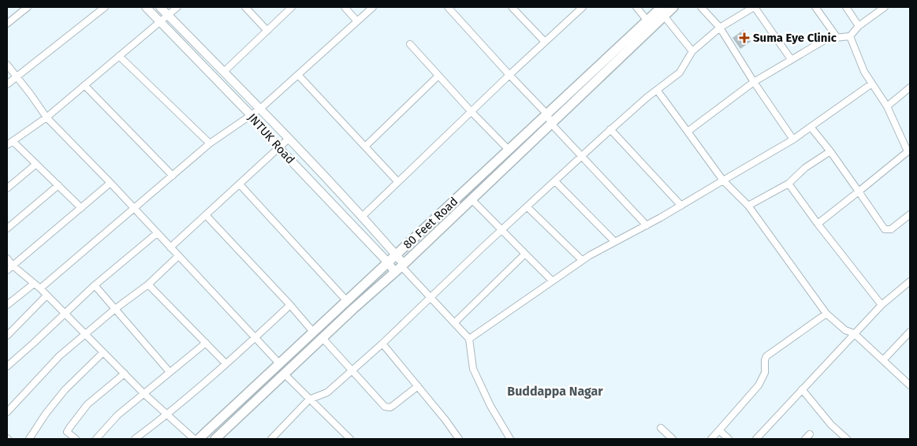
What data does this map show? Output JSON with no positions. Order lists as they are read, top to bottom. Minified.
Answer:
{"streets":{"main road":["80 Feet Road"],"street":["JNTUK Road"]},"crossings":[["JNTUK Road","80 Feet Road"]],"districts":["Buddappa Nagar"],"places":{"health":["Suma Eye Clinic"]}}
